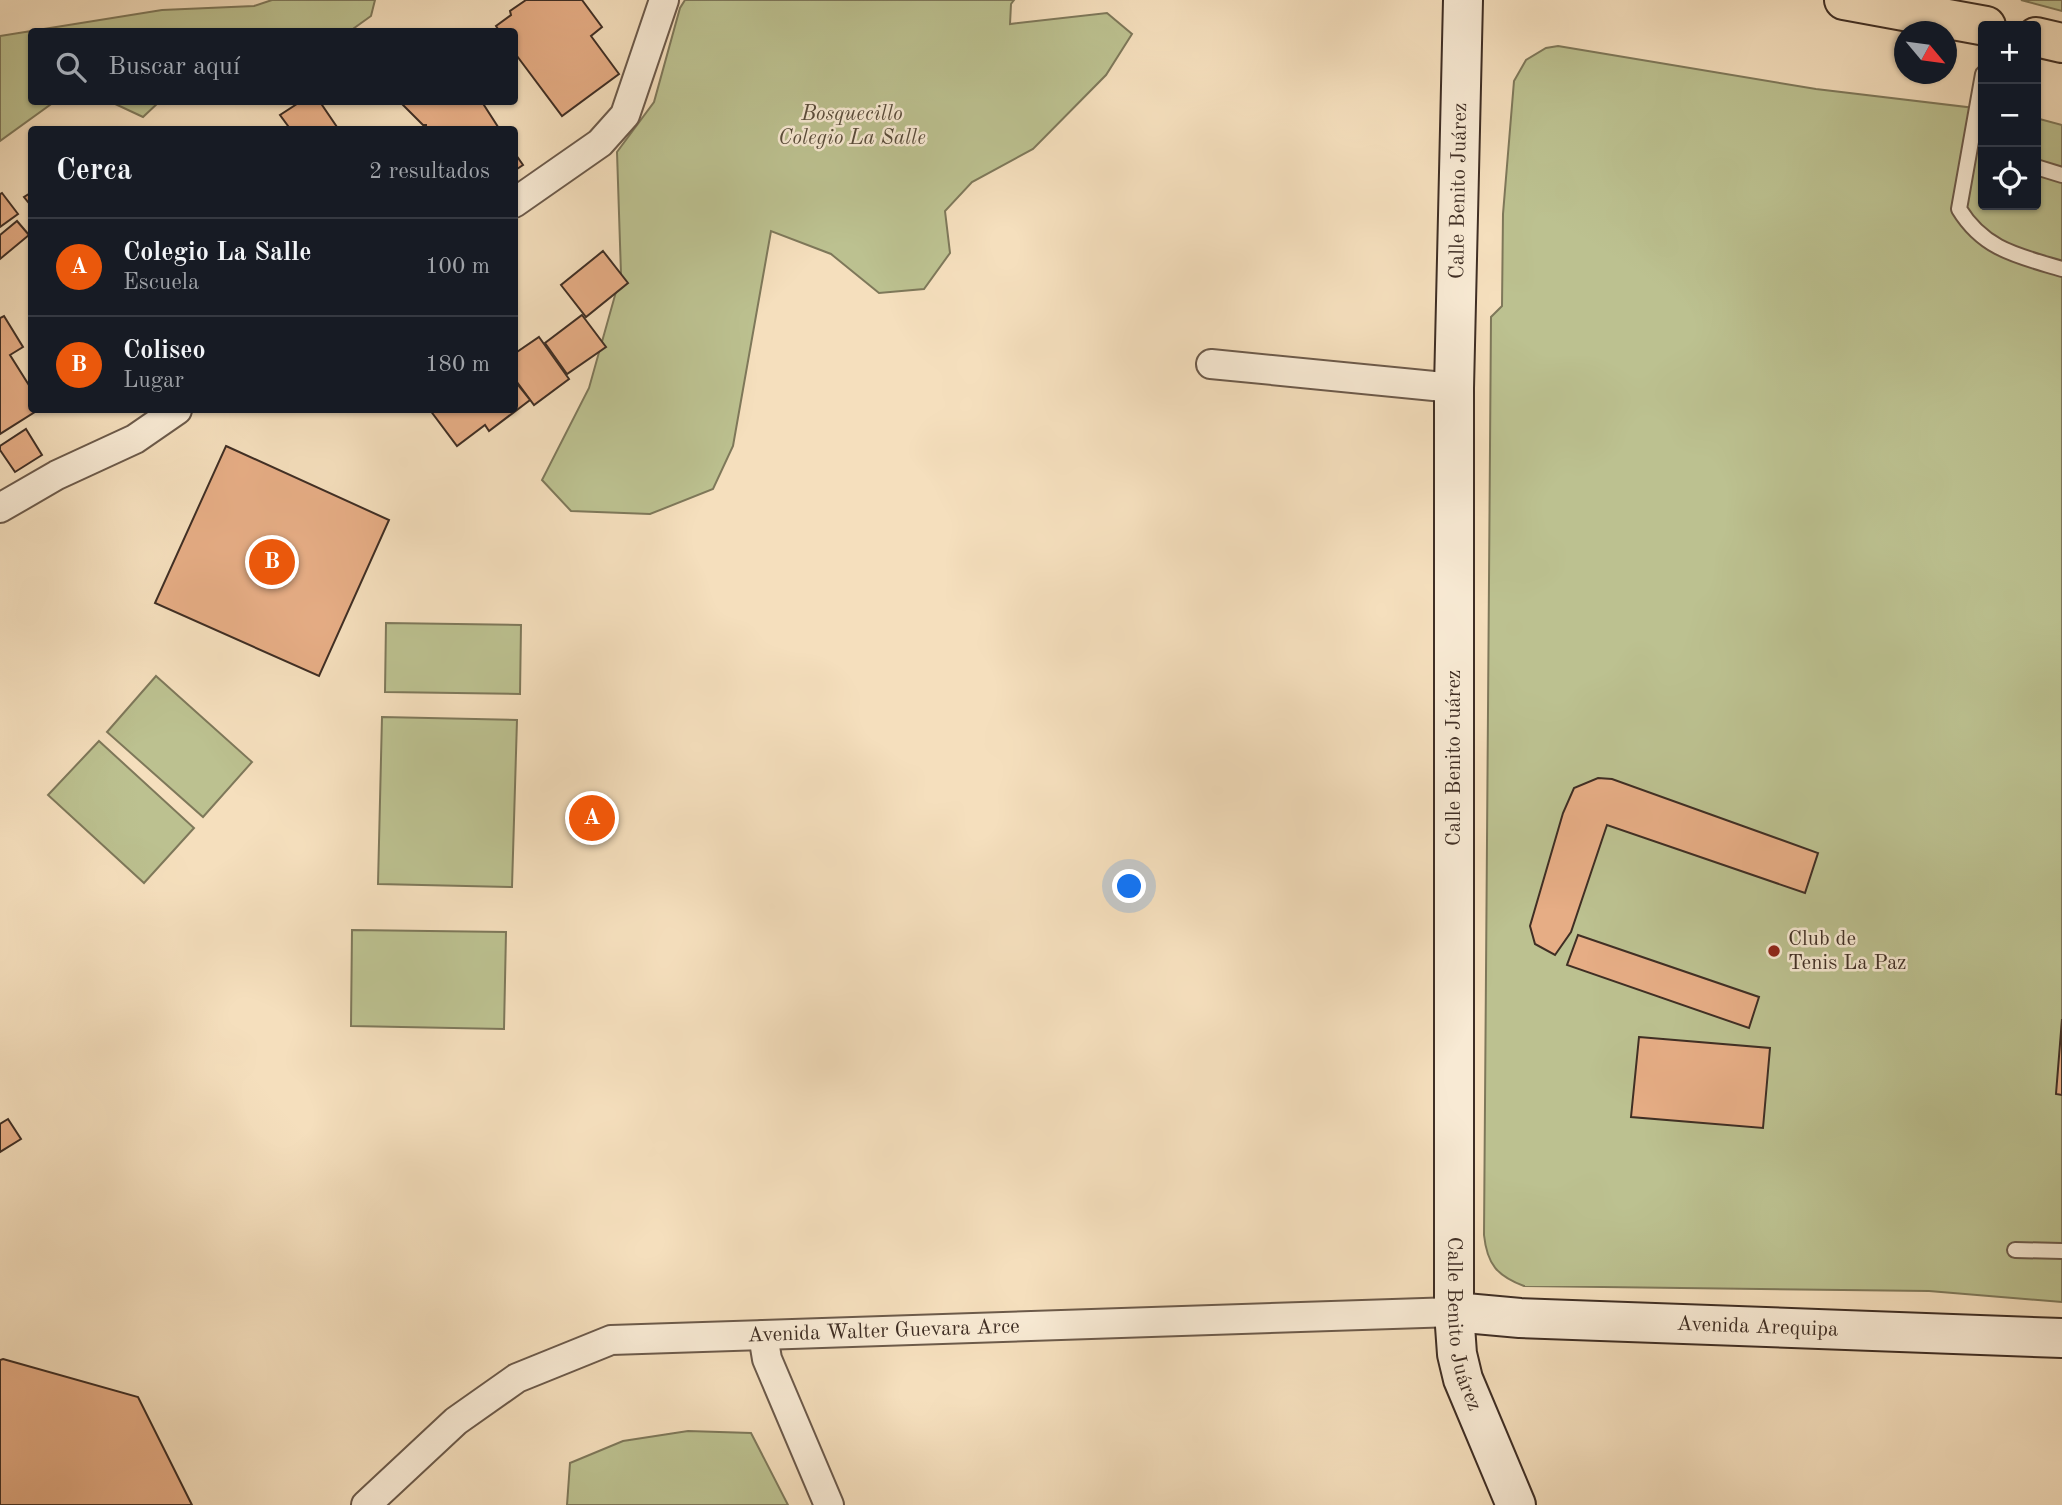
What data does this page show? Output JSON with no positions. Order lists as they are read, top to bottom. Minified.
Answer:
{"streets":{"main road":["Calle Benito Juárez","Avenida Arequipa"],"street":["Avenida Walter Guevara Arce"]},"crossings":[["Calle Benito Juárez","Avenida Arequipa"],["Calle Benito Juárez","Avenida Walter Guevara Arce"],["Avenida Arequipa","Avenida Walter Guevara Arce"]],"parks":["Bosquecillo Colegio La Salle"],"places":["Club de Tenis La Paz"],"north":"bottom right","page":{"map_buttons":["+","−"],"search":"Buscar aquí","heading":["Cerca","2 resultados"],"list":[{"mark":"A","name":"Colegio La Salle","note":"Escuela","value":"100 m"},{"mark":"B","name":"Coliseo","note":"Lugar","value":"180 m"}],"pins":["B","A"]}}
